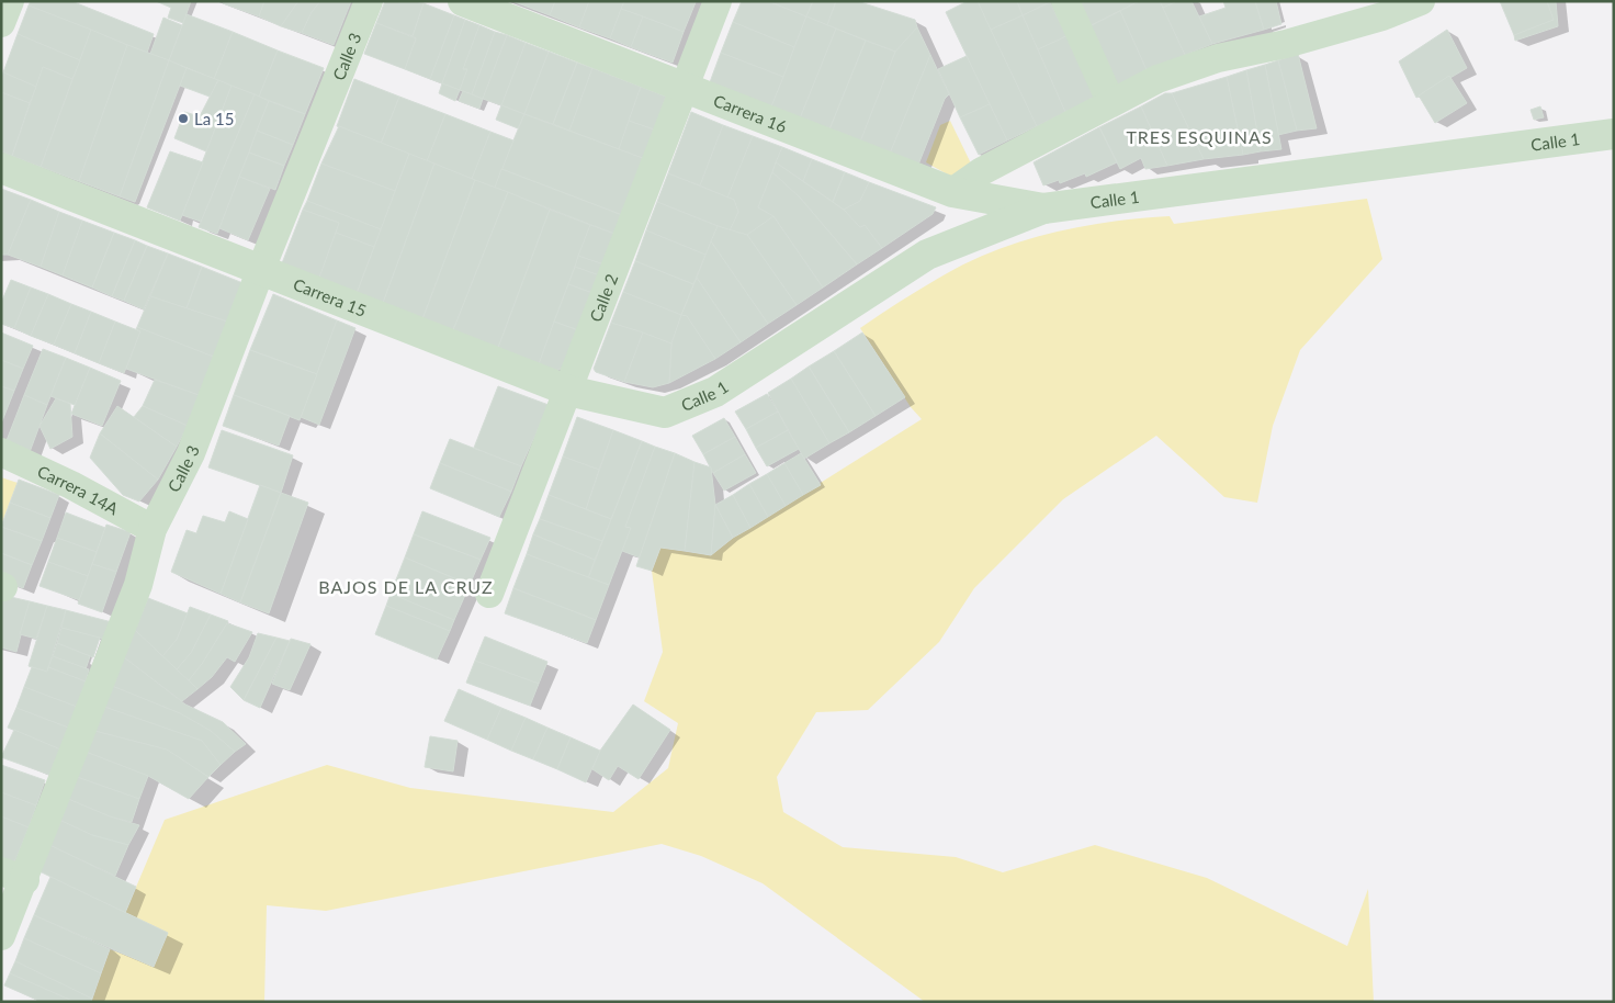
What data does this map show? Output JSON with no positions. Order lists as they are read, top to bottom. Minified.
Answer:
{"streets":{"street":["Calle 3","Carrera 16","Calle 1","Carrera 15","Calle 2","Carrera 14A"]},"crossings":[["Calle 3","Carrera 15"],["Calle 3","Carrera 14A"],["Carrera 16","Calle 1"],["Carrera 16","Calle 2"],["Calle 1","Carrera 15"],["Carrera 15","Calle 2"]],"districts":["TRES ESQUINAS","BAJOS DE LA CRUZ"],"places":["La 15"]}
